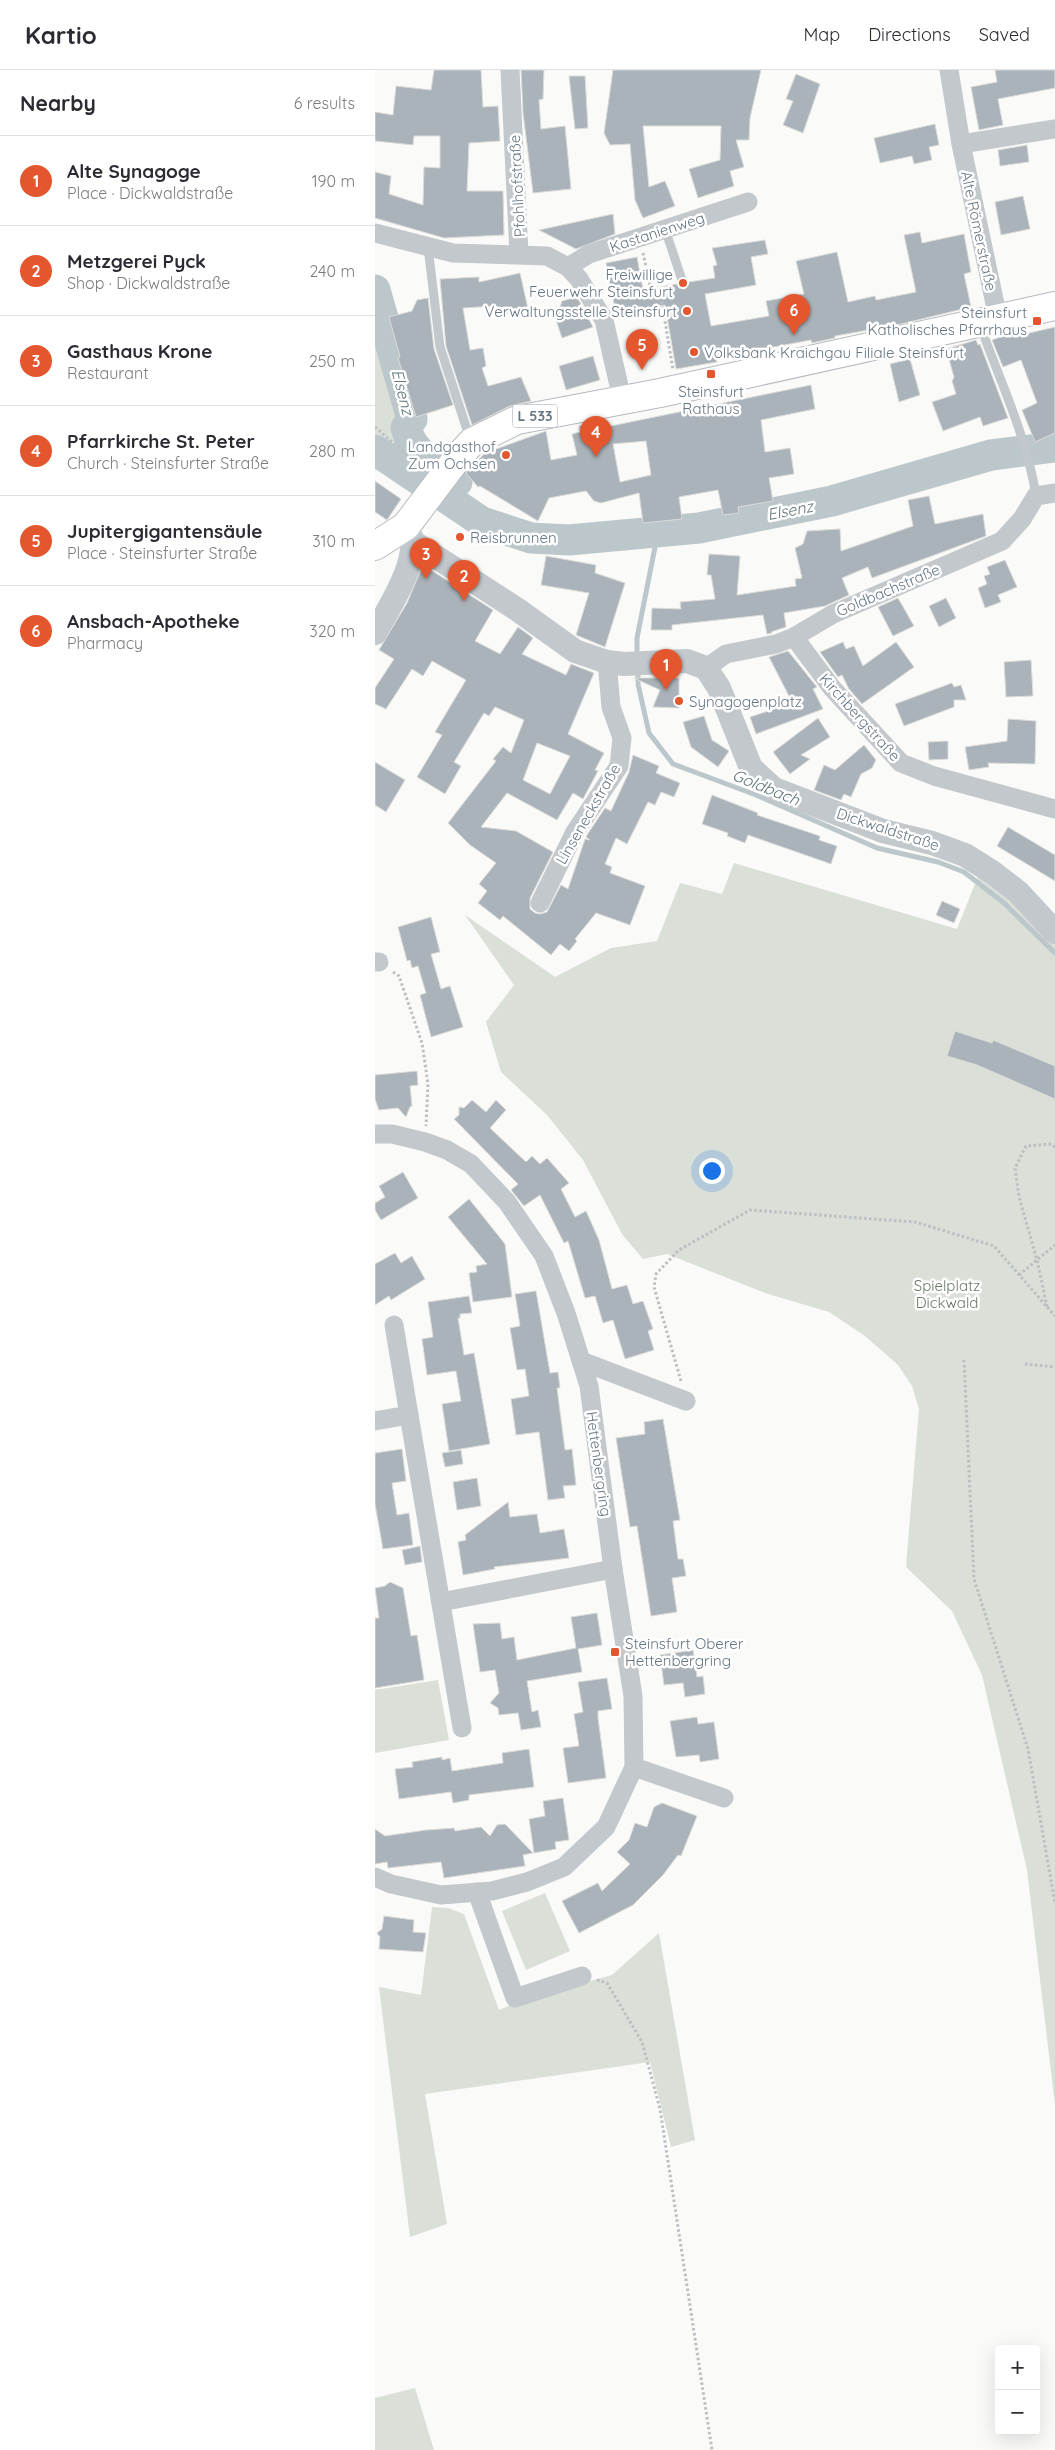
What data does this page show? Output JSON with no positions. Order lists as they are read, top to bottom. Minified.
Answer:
{"streets":{"main road":["L 533"],"street":["Pfohlhofstraße","Alte Römerstraße","Kastanienweg","Goldbachstraße","Kirchbergstraße","Linseneckstraße","Dickwaldstraße","Hettenbergring"]},"crossings":[["Pfohlhofstraße","Kastanienweg"],["Pfohlhofstraße","L 533"],["Alte Römerstraße","L 533"],["Goldbachstraße","Kirchbergstraße"],["Goldbachstraße","Dickwaldstraße"]],"water":["Elsenz","Goldbach"],"parks":["Spielplatz Dickwald"],"places":{"other":["Freiwillige Feuerwehr Steinsfurt","Verwaltungsstelle Steinsfurt","Volksbank Kraichgau Filiale Steinsfurt","Landgasthof Zum Ochsen","Reisbrunnen","Synagogenplatz"],"transit":["Steinsfurt Katholisches Pfarrhaus","Steinsfurt Rathaus","Steinsfurt Oberer Hettenbergring"]},"page":{"header":"Kartio","nav":["Map","Directions","Saved"],"heading":["Nearby","6 results"],"list":[{"mark":"1","name":"Alte Synagoge","note":"Place · Dickwaldstraße","value":"190 m"},{"mark":"2","name":"Metzgerei Pyck","note":"Shop · Dickwaldstraße","value":"240 m"},{"mark":"3","name":"Gasthaus Krone","note":"Restaurant","value":"250 m"},{"mark":"4","name":"Pfarrkirche St. Peter","note":"Church · Steinsfurter Straße","value":"280 m"},{"mark":"5","name":"Jupitergigantensäule","note":"Place · Steinsfurter Straße","value":"310 m"},{"mark":"6","name":"Ansbach-Apotheke","note":"Pharmacy","value":"320 m"}],"pins":["6","5","4","3","2","1"],"map_buttons":["+","−"]}}
